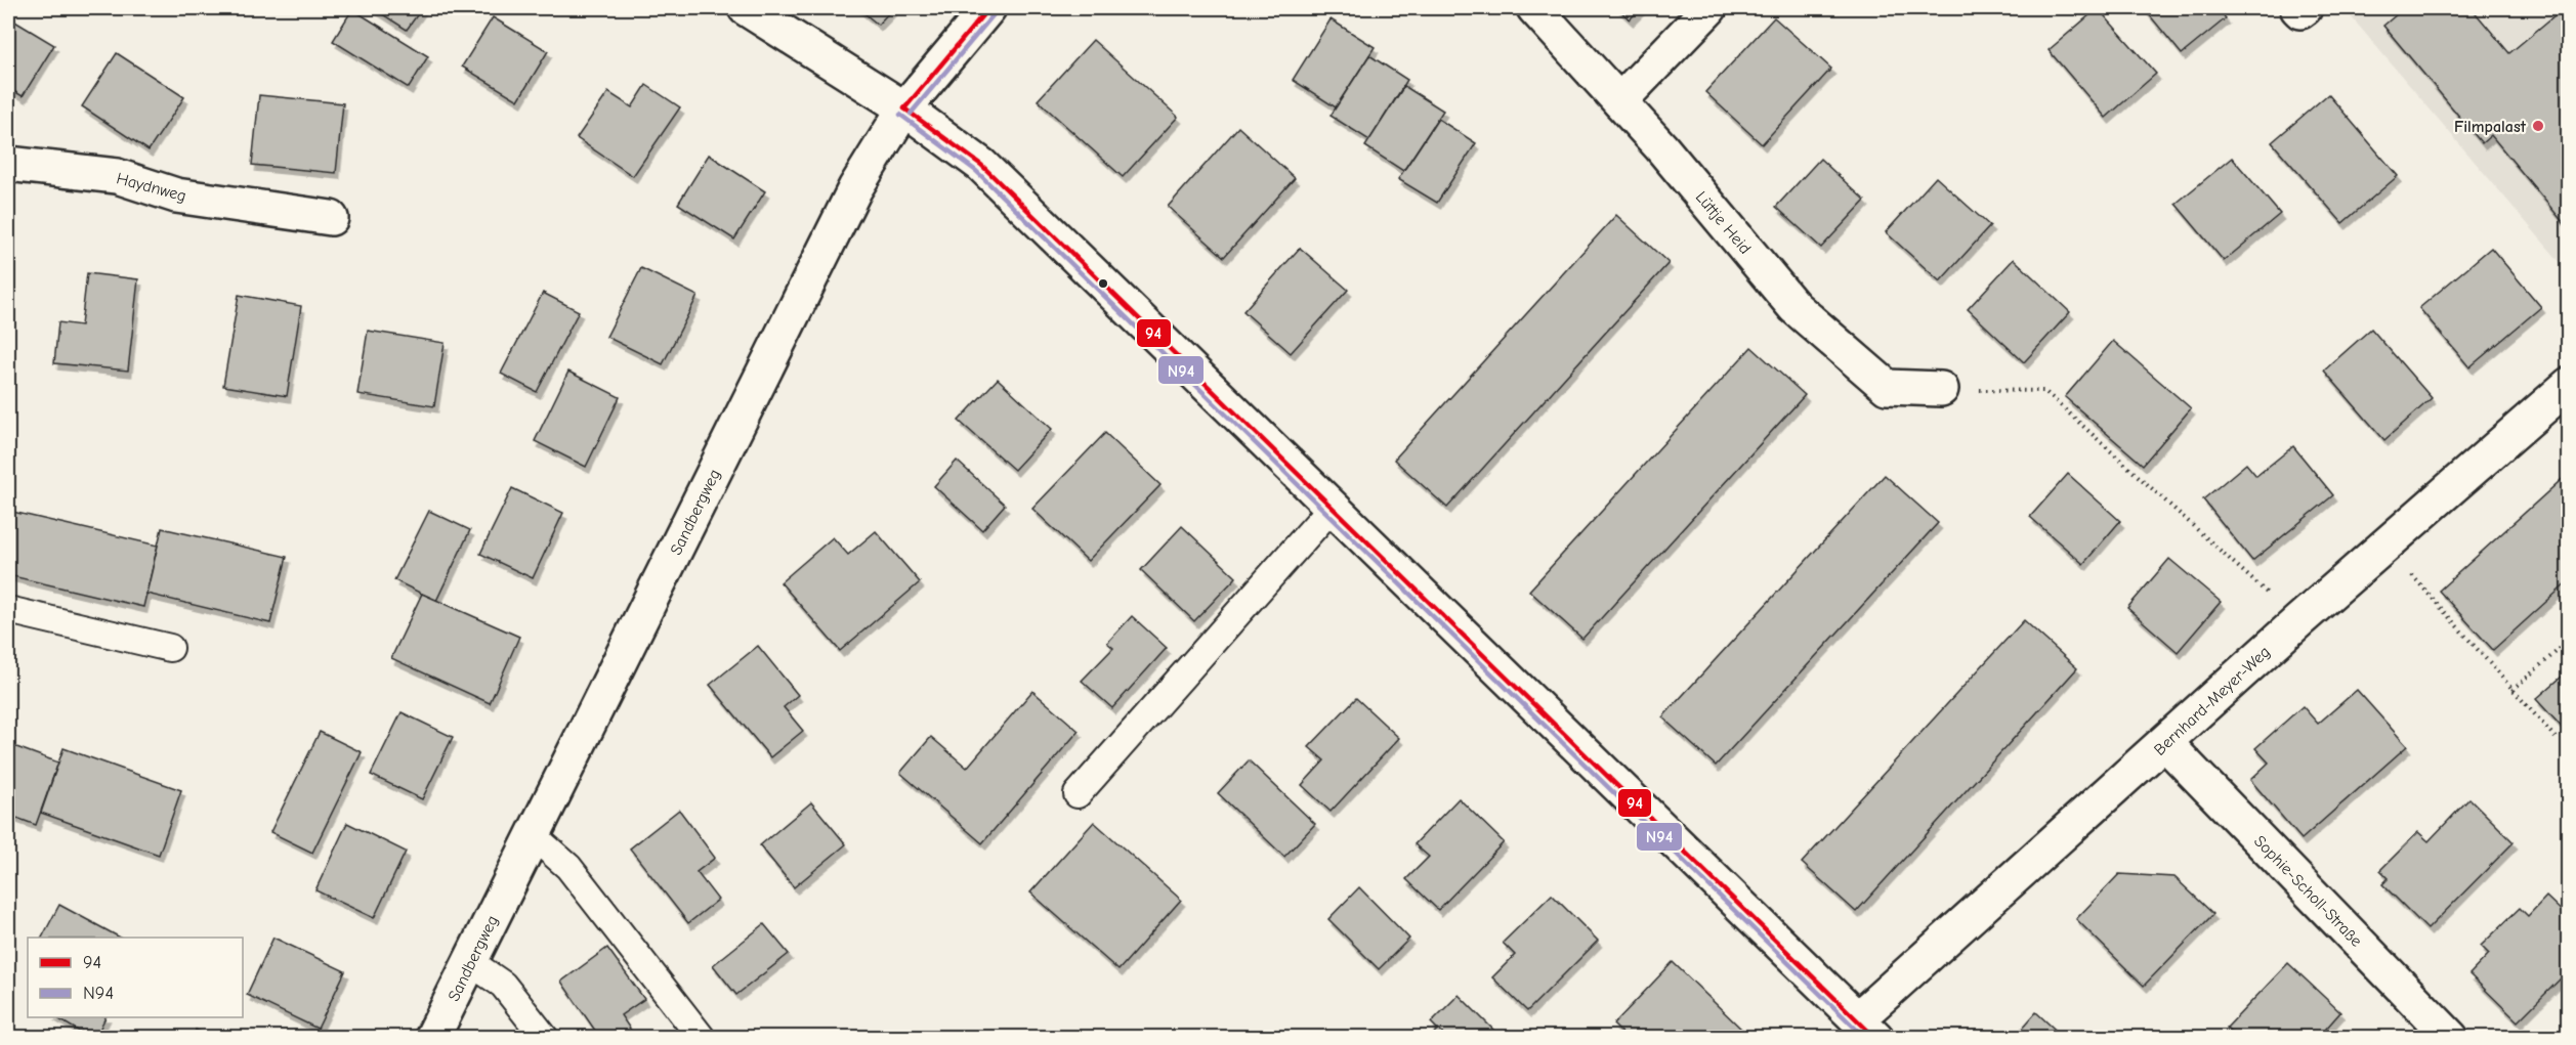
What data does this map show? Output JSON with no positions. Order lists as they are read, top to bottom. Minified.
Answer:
{"streets":{"street":["Haydnweg","Lüttje Heid","Sandbergweg","Bernhard-Meyer-Weg","Sophie-Scholl-Straße"]},"crossings":[["Bernhard-Meyer-Weg","Sophie-Scholl-Straße"]],"places":["Filmpalast"],"lines":["transit line 94","transit line N94"],"legend":["94","N94"]}
